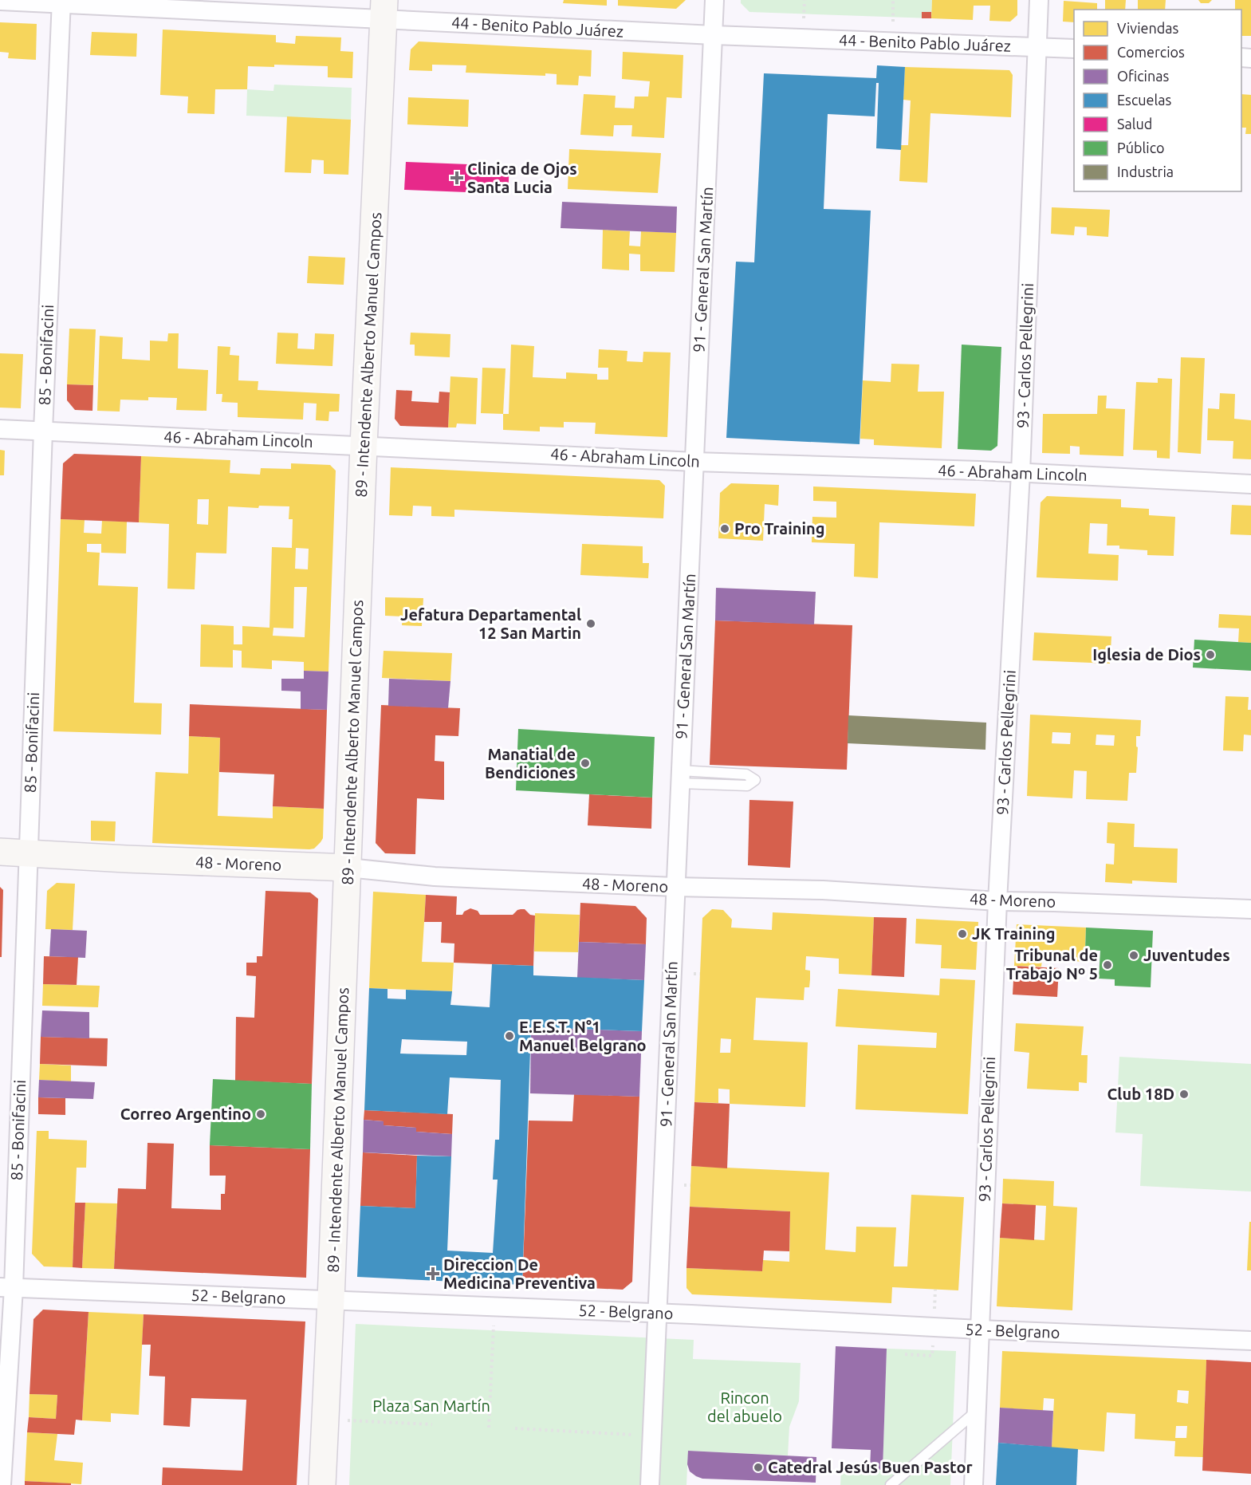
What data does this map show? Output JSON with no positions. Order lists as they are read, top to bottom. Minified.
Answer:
{"streets":{"street":["44 - Benito Pablo Juárez","91 - General San Martín","85 - Bonifacini","89 - Intendente Alberto Manuel Campos","93 - Carlos Pellegrini","46 - Abraham Lincoln","48 - Moreno","52 - Belgrano"]},"crossings":[["44 - Benito Pablo Juárez","91 - General San Martín"],["44 - Benito Pablo Juárez","85 - Bonifacini"],["44 - Benito Pablo Juárez","89 - Intendente Alberto Manuel Campos"],["44 - Benito Pablo Juárez","93 - Carlos Pellegrini"],["91 - General San Martín","46 - Abraham Lincoln"],["91 - General San Martín","48 - Moreno"],["91 - General San Martín","52 - Belgrano"],["85 - Bonifacini","46 - Abraham Lincoln"],["85 - Bonifacini","48 - Moreno"],["85 - Bonifacini","52 - Belgrano"],["89 - Intendente Alberto Manuel Campos","46 - Abraham Lincoln"],["89 - Intendente Alberto Manuel Campos","48 - Moreno"],["89 - Intendente Alberto Manuel Campos","52 - Belgrano"],["93 - Carlos Pellegrini","46 - Abraham Lincoln"],["93 - Carlos Pellegrini","48 - Moreno"],["93 - Carlos Pellegrini","52 - Belgrano"]],"parks":["Rincon del abuelo","Plaza San Martín"],"places":{"health":["Clinica de Ojos Santa Lucia","Direccion De Medicina Preventiva"],"other":["Pro Training","Jefatura Departamental 12 San Martin","Iglesia de Dios","Manatial de Bendiciones","JK Training","Juventudes","Tribunal de Trabajo Nº 5","E.E.S.T. N°1 Manuel Belgrano","Club 18D","Correo Argentino","Catedral Jesús Buen Pastor"]},"legend":["Viviendas","Comercios","Oficinas","Escuelas","Salud","Público","Industria"]}
